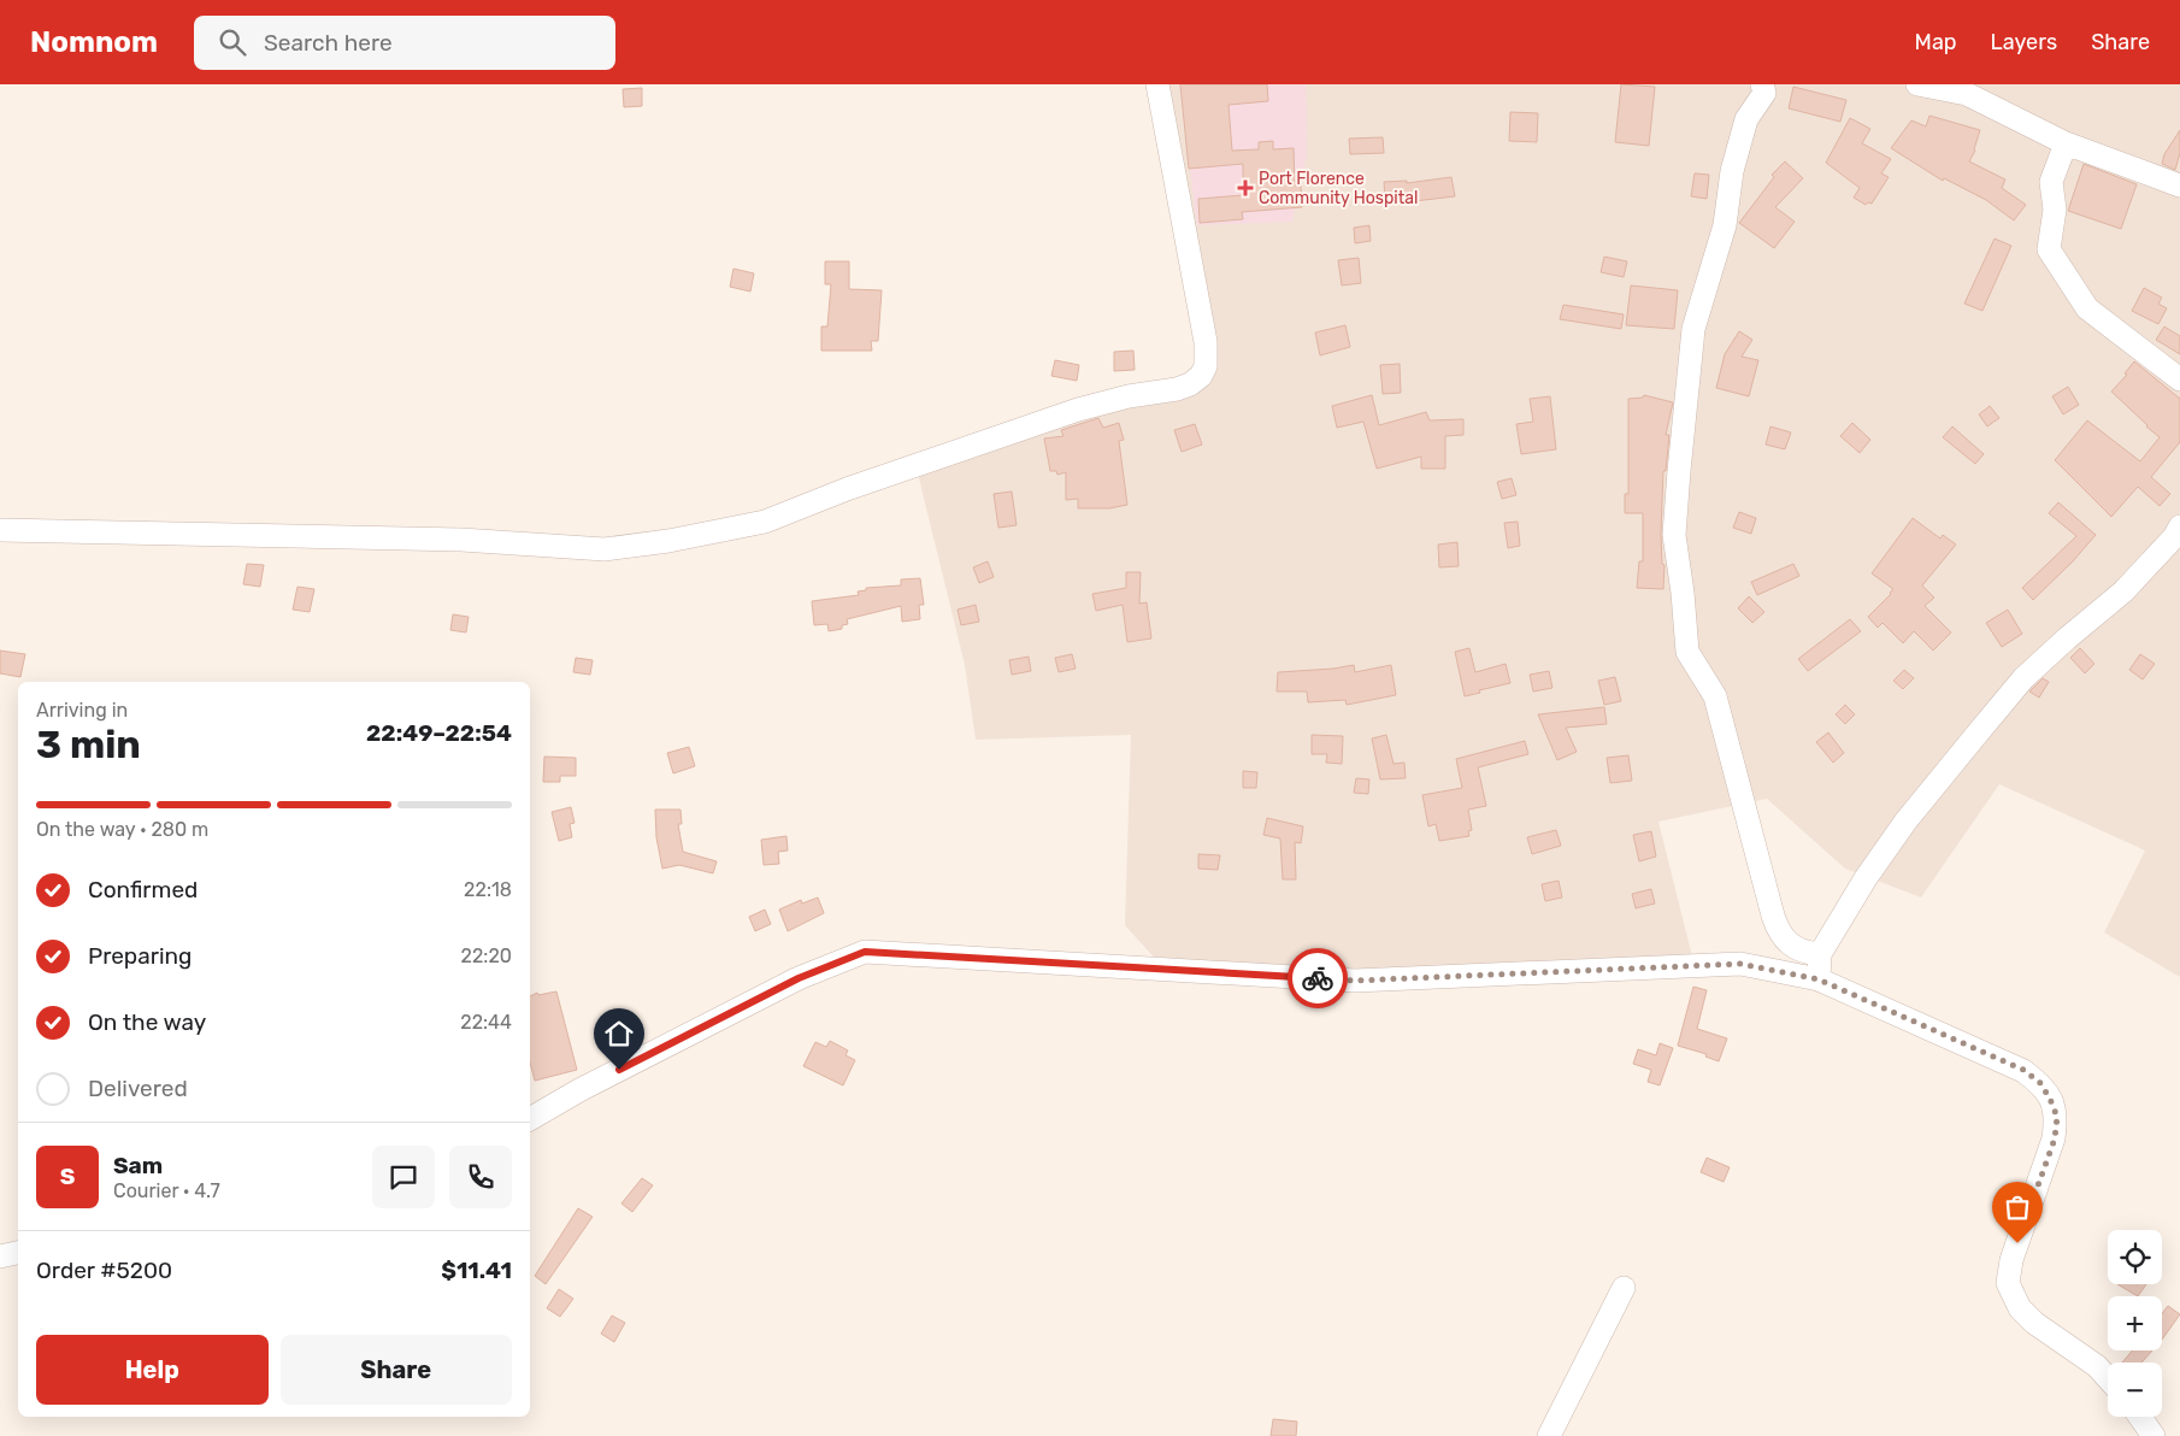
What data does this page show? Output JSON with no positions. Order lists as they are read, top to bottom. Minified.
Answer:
{"places":{"health":["Port Florence Community Hospital"]},"page":{"header":"Nomnom","search":"Search here","nav":["Map","Layers","Share"],"heading":["3 min","Arriving in","22:49–22:54"],"panel":["Sam","Courier · 4.7","Order #5200","$11.41"],"bar":"On the way · 280 m","list":[["Confirmed","22:18"],["Preparing","22:20"],["On the way","22:44"],"Delivered"],"round":"S","map_buttons":["+","−"],"buttons":["Help","Share"]}}
